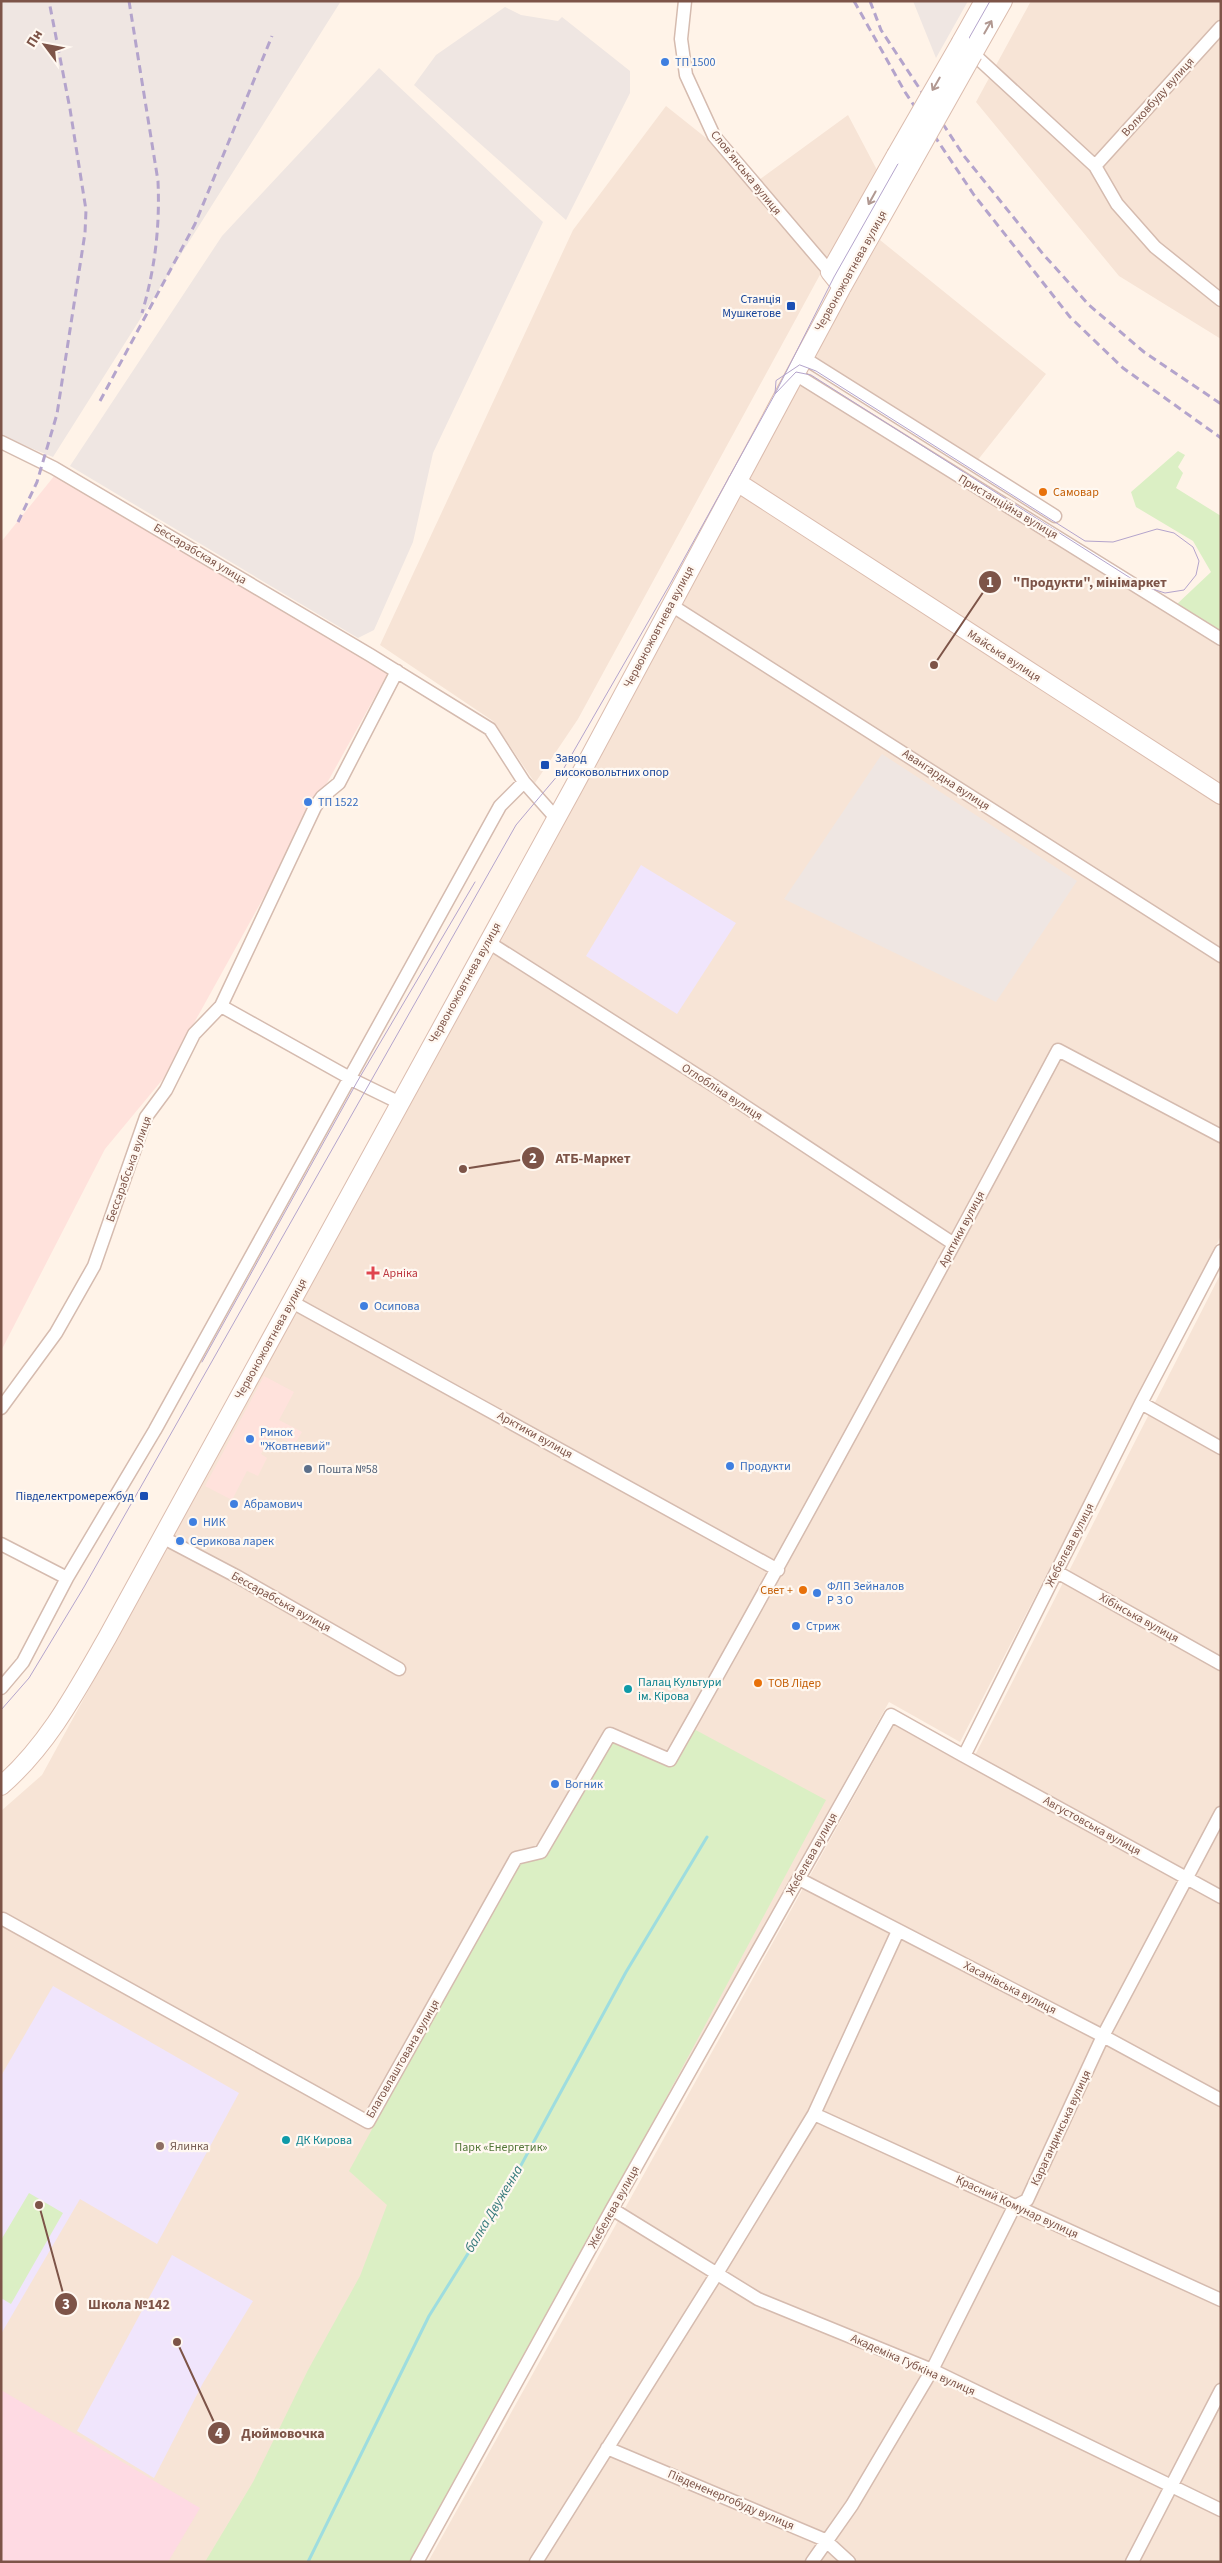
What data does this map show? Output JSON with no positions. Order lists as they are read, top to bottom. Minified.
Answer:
{"streets":{"main road":["Червоножовтнева вулиця","Майська вулиця"],"street":["Волховбуду вулиця","Слов’янська вулиця","Пристанційна вулиця","Бессарабская улица","Авангардна вулиця","Оглобліна вулиця","Бессарабська вулиця","Арктики вулиця","Жебелєва вулиця","Хібінська вулиця","Августовська вулиця","Хасанівська вулиця","Благовлаштована вулиця","Карагандинська вулиця","Красний Комунар вулиця","Академіка Губкіна вулиця","Південенергобуду вулиця"]},"crossings":[["Слов’янська вулиця","Червоножовтнева вулиця"],["Червоножовтнева вулиця","Пристанційна вулиця"],["Червоножовтнева вулиця","Бессарабская улица"],["Червоножовтнева вулиця","Майська вулиця"],["Червоножовтнева вулиця","Авангардна вулиця"],["Червоножовтнева вулиця","Оглобліна вулиця"],["Червоножовтнева вулиця","Бессарабська вулиця"],["Червоножовтнева вулиця","Арктики вулиця"],["Оглобліна вулиця","Арктики вулиця"],["Арктики вулиця","Благовлаштована вулиця"],["Жебелєва вулиця","Хібінська вулиця"],["Жебелєва вулиця","Августовська вулиця"],["Жебелєва вулиця","Хасанівська вулиця"],["Жебелєва вулиця","Академіка Губкіна вулиця"],["Августовська вулиця","Карагандинська вулиця"],["Хасанівська вулиця","Карагандинська вулиця"],["Карагандинська вулиця","Красний Комунар вулиця"],["Карагандинська вулиця","Академіка Губкіна вулиця"],["Карагандинська вулиця","Південенергобуду вулиця"]],"water":["балка Двуженна"],"parks":["Парк «Енергетик»"],"places":{"other":["ТП 1500","Самовар","\"Продукти\", мінімаркет","ТП 1522","АТБ-Маркет","Осипова","Ринок \"Жовтневий\"","Продукти","Пошта №58","Абрамович","НИК","Серикова ларек","Свет +","ФЛП Зейналов Р З О","Стриж","ТОВ Лідер","Палац Культури ім. Кірова","Вогник","ДК Кирова","Ялинка","Школа №142","Дюймовочка"],"transit":["Станція Мушкетове","Завод високовольтних опор","Півделектромережбуд"],"health":["Арніка"]},"north":"top left"}
